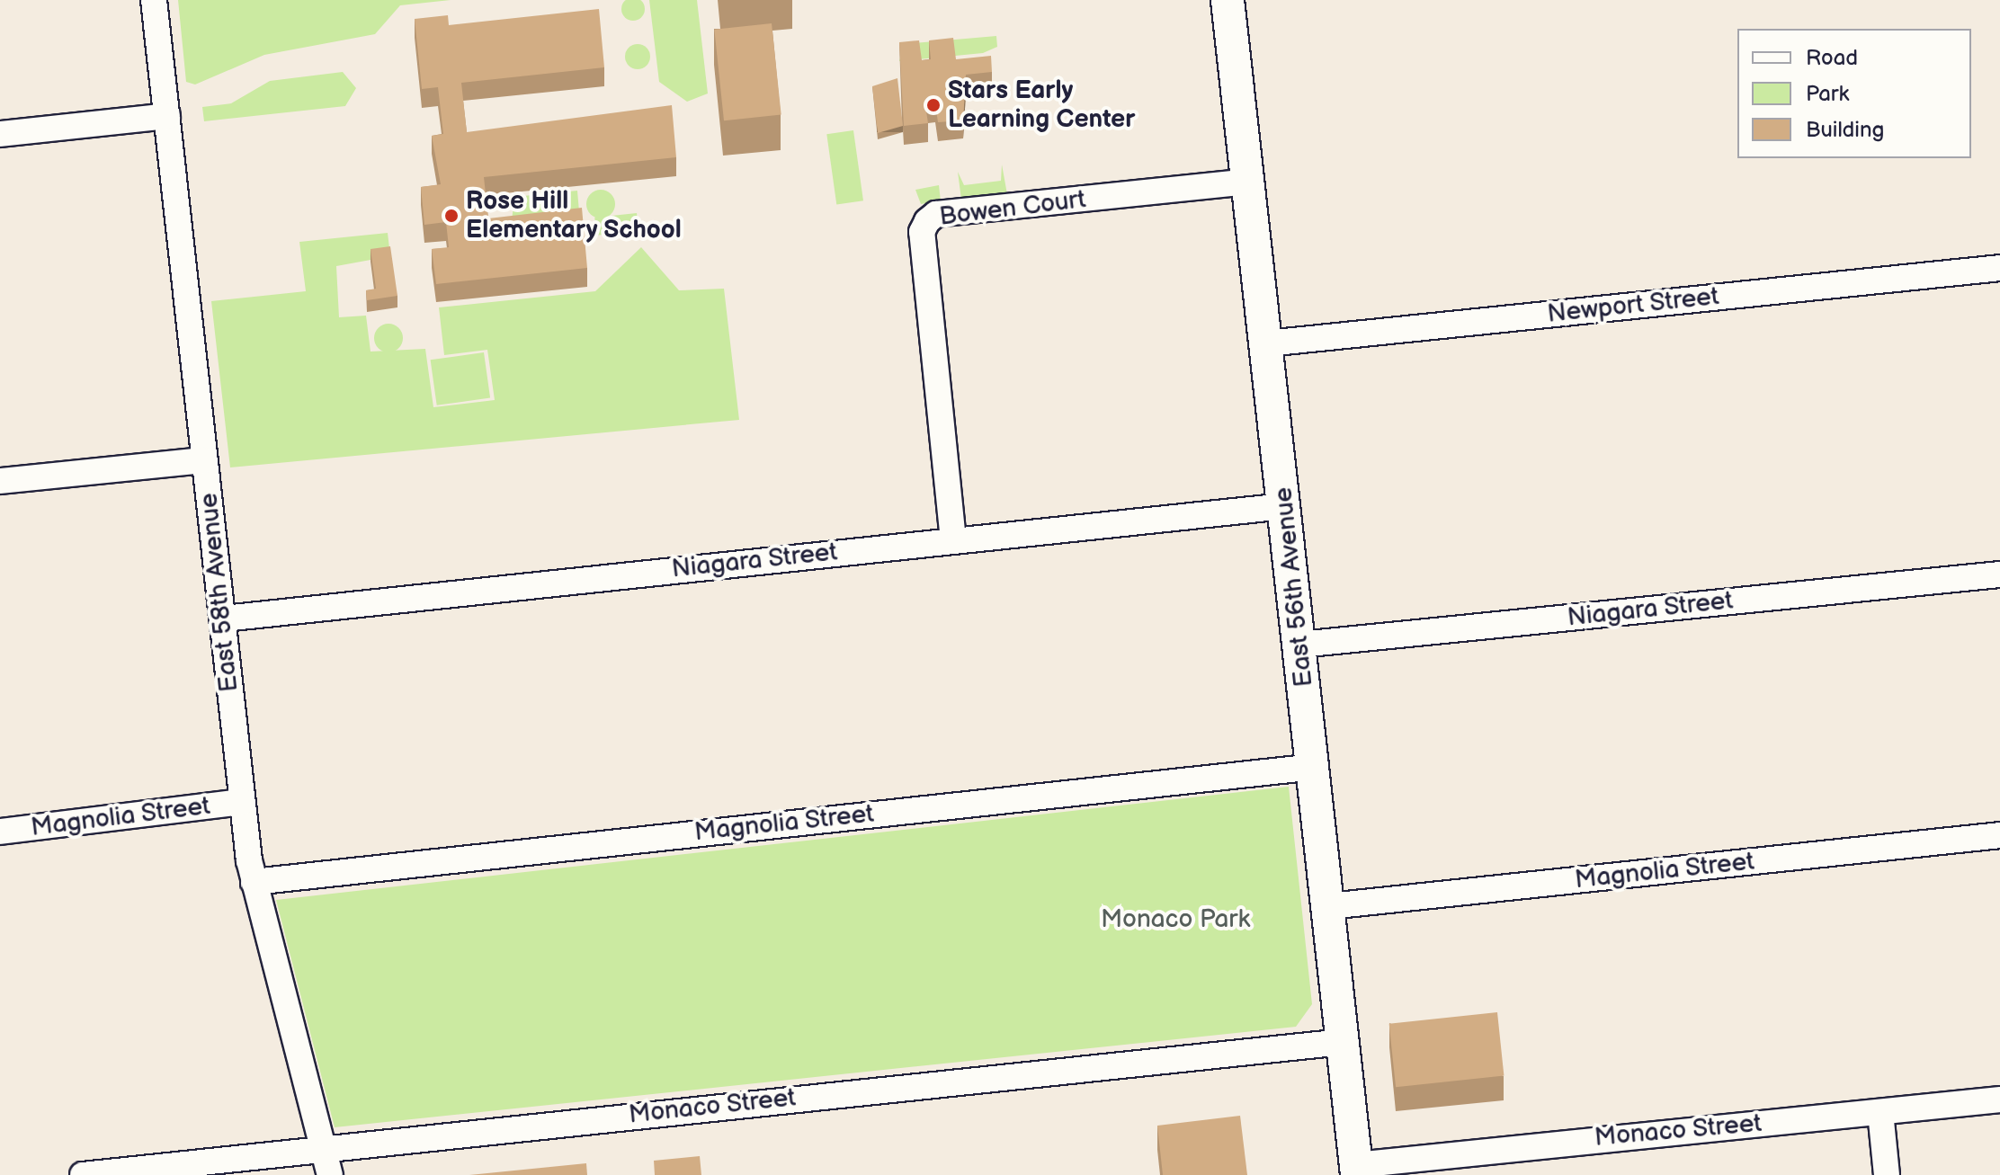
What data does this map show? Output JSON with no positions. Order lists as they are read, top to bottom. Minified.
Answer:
{"streets":{"main road":["East 56th Avenue"],"street":["Bowen Court","Newport Street","Niagara Street","East 58th Avenue","Magnolia Street","Monaco Street"]},"crossings":[["Bowen Court","Niagara Street"],["Bowen Court","East 56th Avenue"],["Newport Street","East 56th Avenue"],["Niagara Street","East 56th Avenue"],["Niagara Street","East 58th Avenue"],["East 56th Avenue","Magnolia Street"],["East 56th Avenue","Monaco Street"],["East 58th Avenue","Magnolia Street"],["East 58th Avenue","Monaco Street"]],"parks":["Monaco Park"],"places":["Stars Early Learning Center","Rose Hill Elementary School"],"legend":["Road","Park","Building"]}
